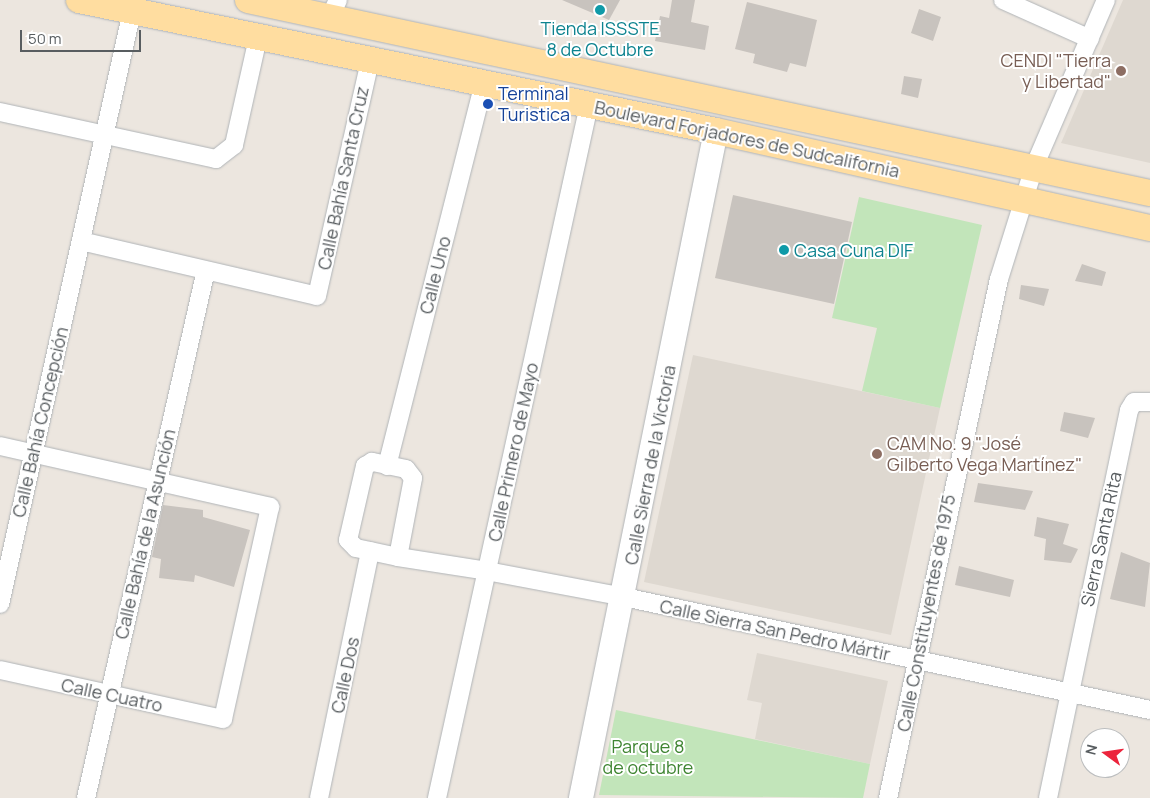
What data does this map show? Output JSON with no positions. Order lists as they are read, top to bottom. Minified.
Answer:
{"streets":{"main road":["Boulevard Forjadores de Sudcalifornia"],"street":["Calle Bahía Santa Cruz","Calle Uno","Calle Bahía Concepción","Calle Primero de Mayo","Calle Sierra de la Victoria","Calle Bahía de la Asunción","Sierra Santa Rita","Calle Constituyentes de 1975","Calle Sierra San Pedro Mártir","Calle Dos","Calle Cuatro"]},"crossings":[["Boulevard Forjadores de Sudcalifornia","Calle Bahía Santa Cruz"],["Boulevard Forjadores de Sudcalifornia","Calle Uno"],["Boulevard Forjadores de Sudcalifornia","Calle Bahía Concepción"],["Boulevard Forjadores de Sudcalifornia","Calle Primero de Mayo"],["Boulevard Forjadores de Sudcalifornia","Calle Sierra de la Victoria"],["Boulevard Forjadores de Sudcalifornia","Calle Constituyentes de 1975"],["Calle Bahía Santa Cruz","Calle Bahía de la Asunción"],["Calle Uno","Calle Sierra San Pedro Mártir"],["Calle Primero de Mayo","Calle Sierra San Pedro Mártir"],["Calle Sierra de la Victoria","Calle Sierra San Pedro Mártir"],["Calle Bahía de la Asunción","Calle Cuatro"],["Sierra Santa Rita","Calle Sierra San Pedro Mártir"],["Calle Constituyentes de 1975","Calle Sierra San Pedro Mártir"],["Calle Sierra San Pedro Mártir","Calle Dos"]],"parks":["Parque 8 de octubre"],"places":["Tienda ISSSTE 8 de Octubre","CENDI \"Tierra y Libertad\"","Terminal Turistica","Casa Cuna DIF","CAM No. 9 \"José Gilberto Vega Martínez\""],"scale_bar":"50 m","north":"left"}
